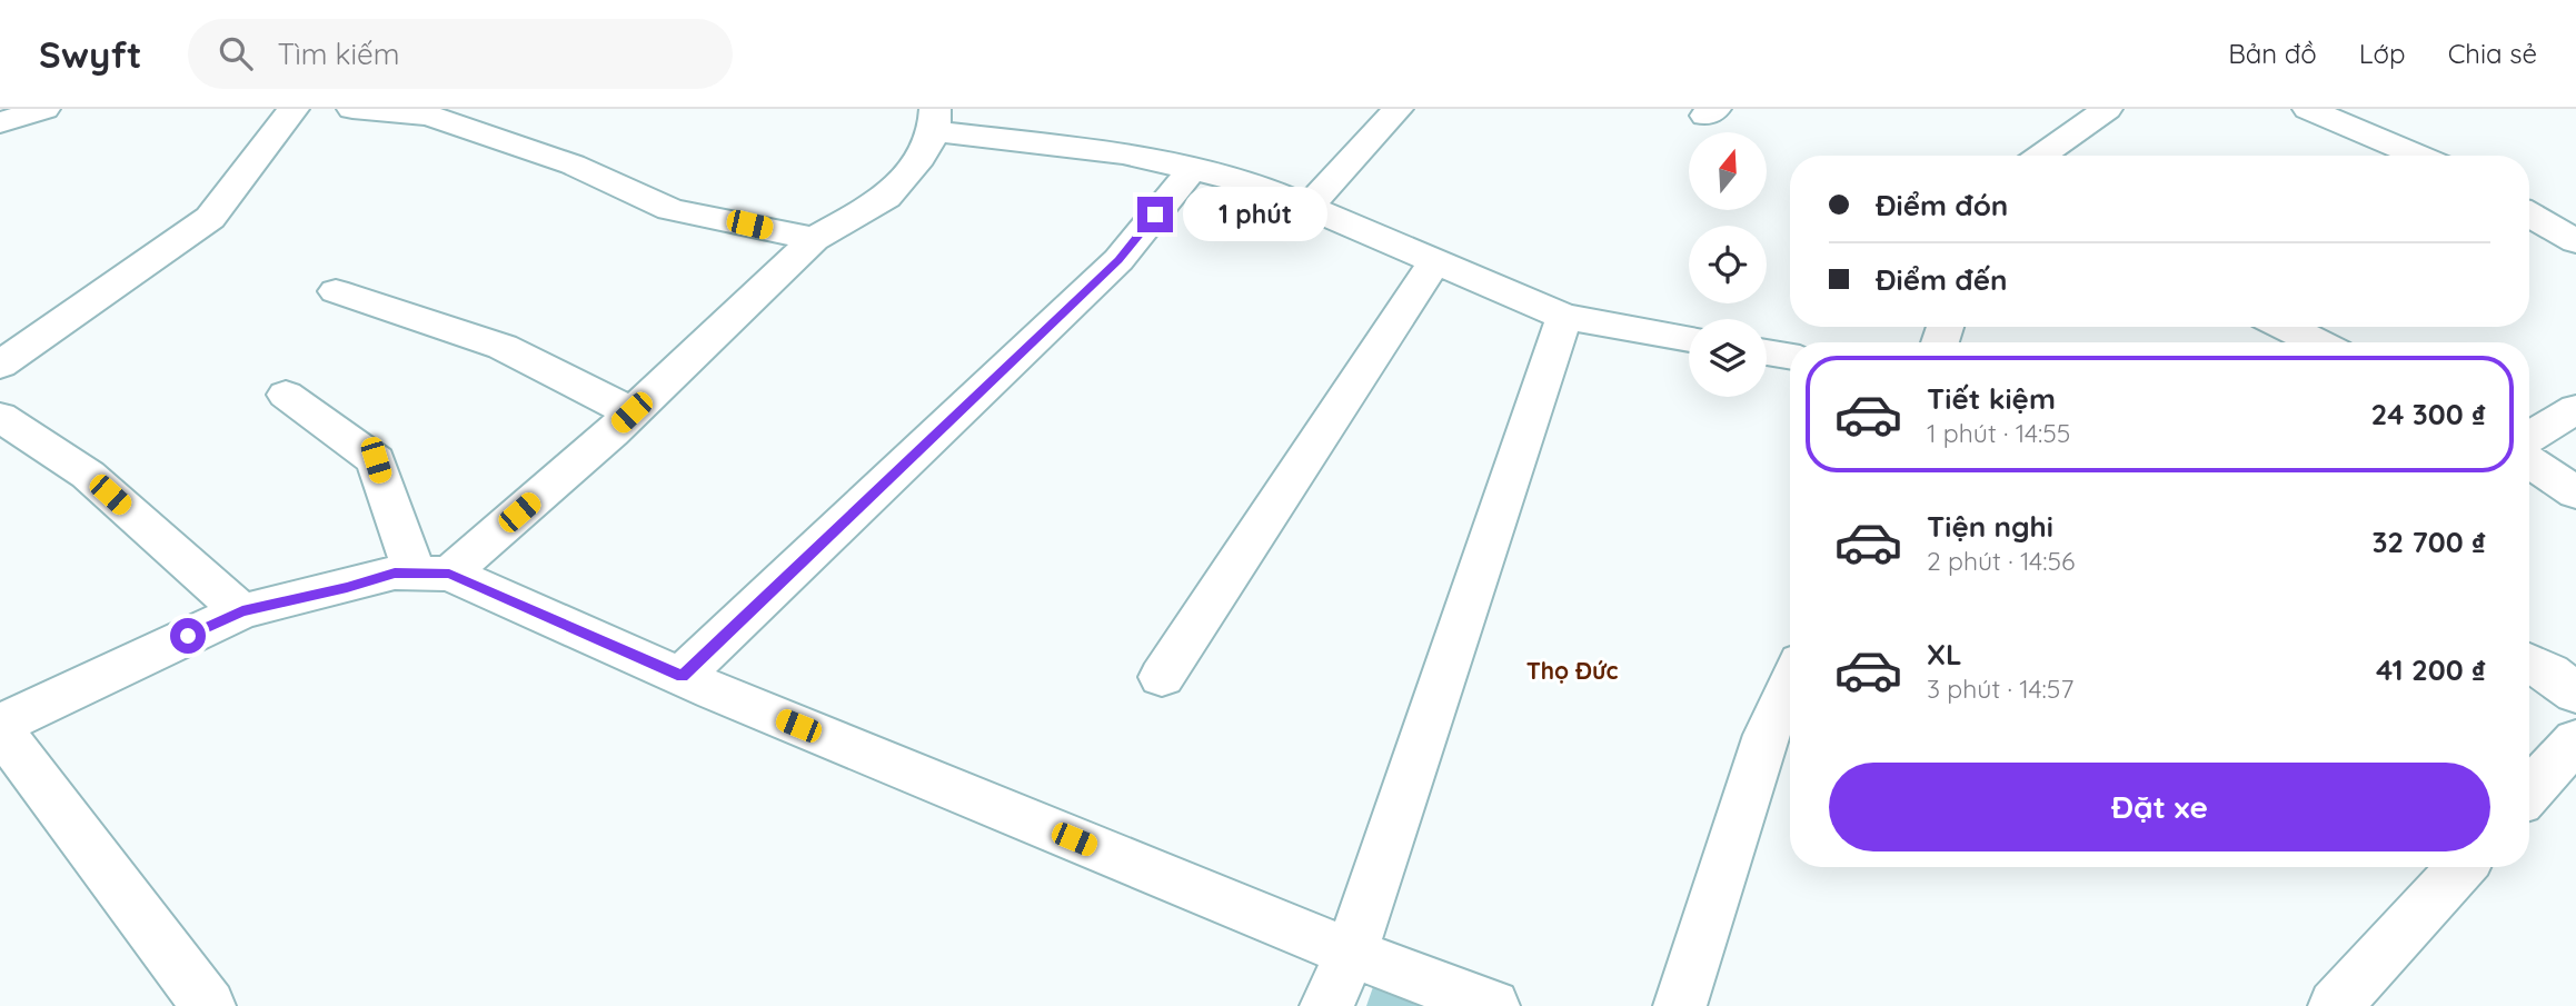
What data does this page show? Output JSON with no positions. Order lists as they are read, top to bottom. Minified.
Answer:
{"districts":["Thọ Đức"],"north":"top","page":{"header":"Swyft","search":"Tìm kiếm","nav":["Bản đồ","Lớp","Chia sẻ"],"banner":["Điểm đón","Điểm đến"],"bubble":"1 phút","list":[{"name":"Tiết kiệm","note":"1 phút · 14:55","value":"24 300 ₫"},{"name":"Tiện nghi","note":"2 phút · 14:56","value":"32 700 ₫"},{"name":"XL","note":"3 phút · 14:57","value":"41 200 ₫"}],"buttons":"Đặt xe"}}
